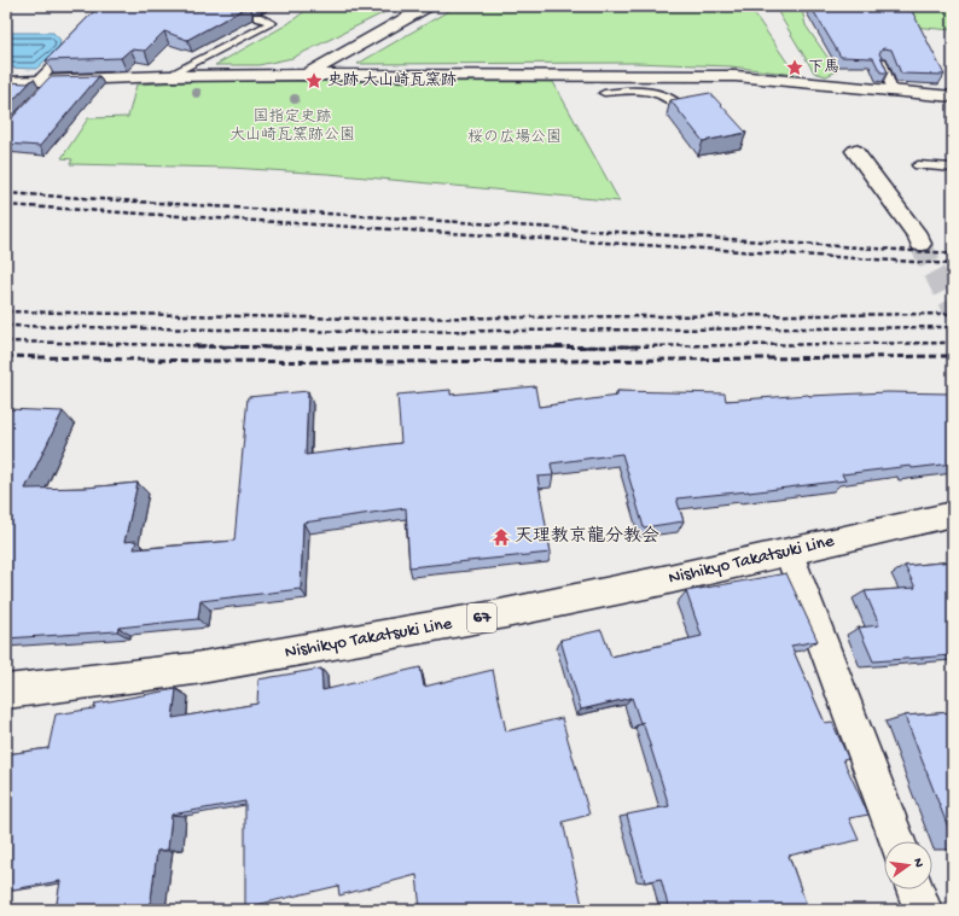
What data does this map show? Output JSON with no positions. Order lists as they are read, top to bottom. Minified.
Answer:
{"streets":{"street":["Nishikyo Takatsuki Line","67"]},"parks":["国指定史跡 大山崎瓦窯跡公園","桜の広場公園"],"places":{"place":["下馬","史跡 大山崎瓦窯跡"],"temple":["天理教京龍分教会"]},"north":"right"}
